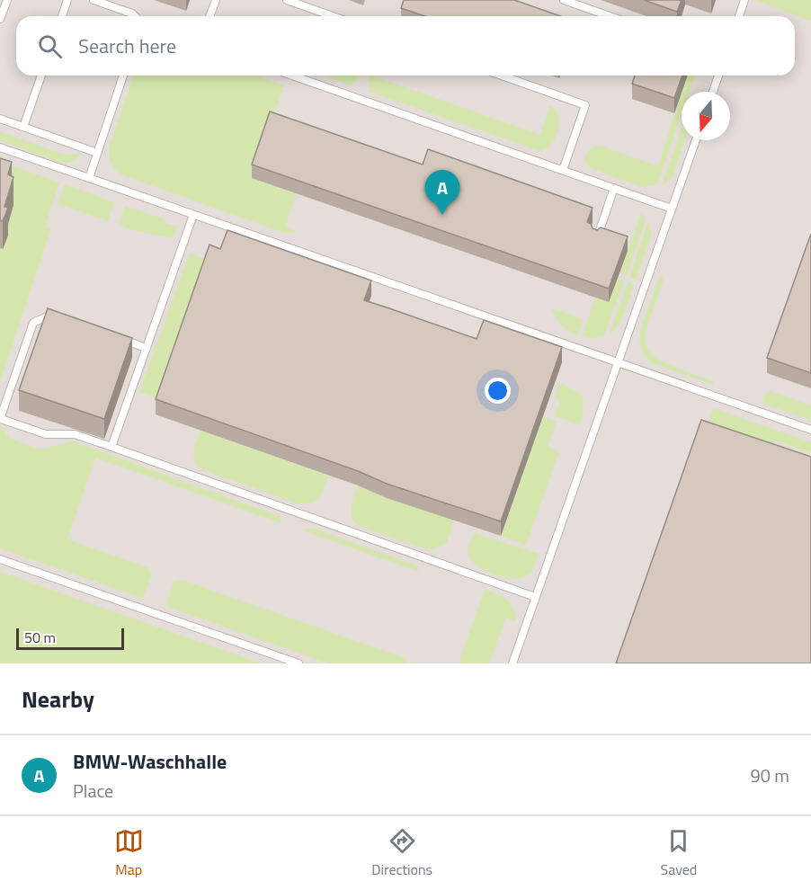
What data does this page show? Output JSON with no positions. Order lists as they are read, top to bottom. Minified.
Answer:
{"scale_bar":"50 m","north":"bottom","page":{"search":"Search here","pins":"A","scale":"50 m","heading":"Nearby","list":[{"mark":"A","name":"BMW-Waschhalle","note":"Place","value":"90 m"}],"nav":["Map","Directions","Saved"]}}
